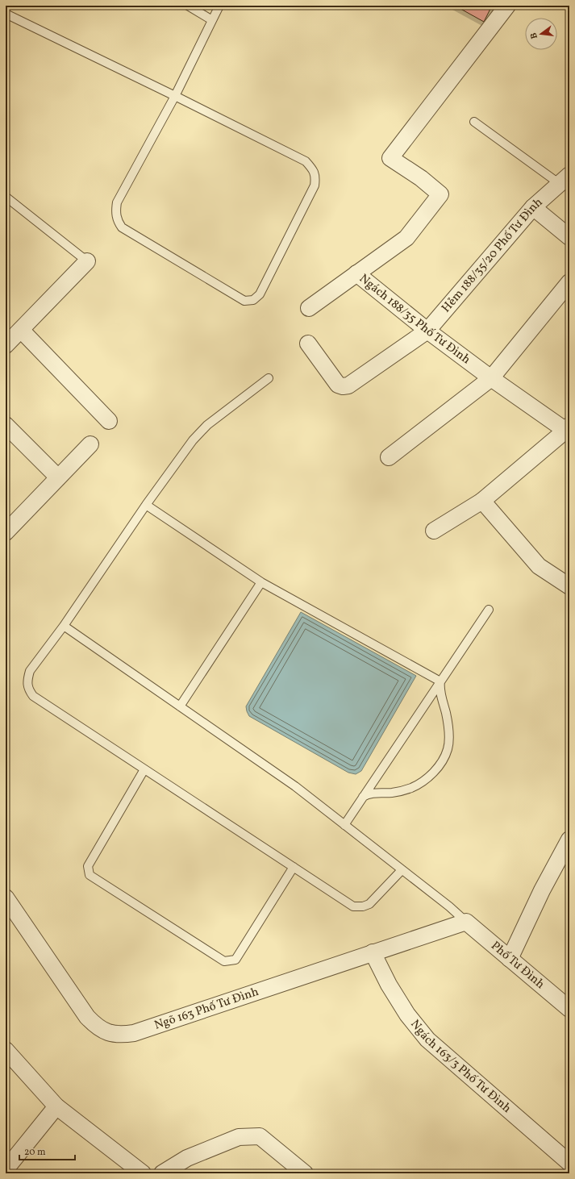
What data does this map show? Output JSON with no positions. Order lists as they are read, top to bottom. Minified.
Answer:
{"streets":{"street":["Hẻm 188/35/20 Phố Tư Đình","Ngách 188/35 Phố Tư Đình","Phố Tư Đình","Ngõ 163 Phố Tư Đình","Ngách 163/3 Phố Tư Đình"]},"crossings":[["Hẻm 188/35/20 Phố Tư Đình","Ngách 188/35 Phố Tư Đình"],["Phố Tư Đình","Ngõ 163 Phố Tư Đình"],["Ngõ 163 Phố Tư Đình","Ngách 163/3 Phố Tư Đình"]],"scale_bar":"20 m","north":"left"}
